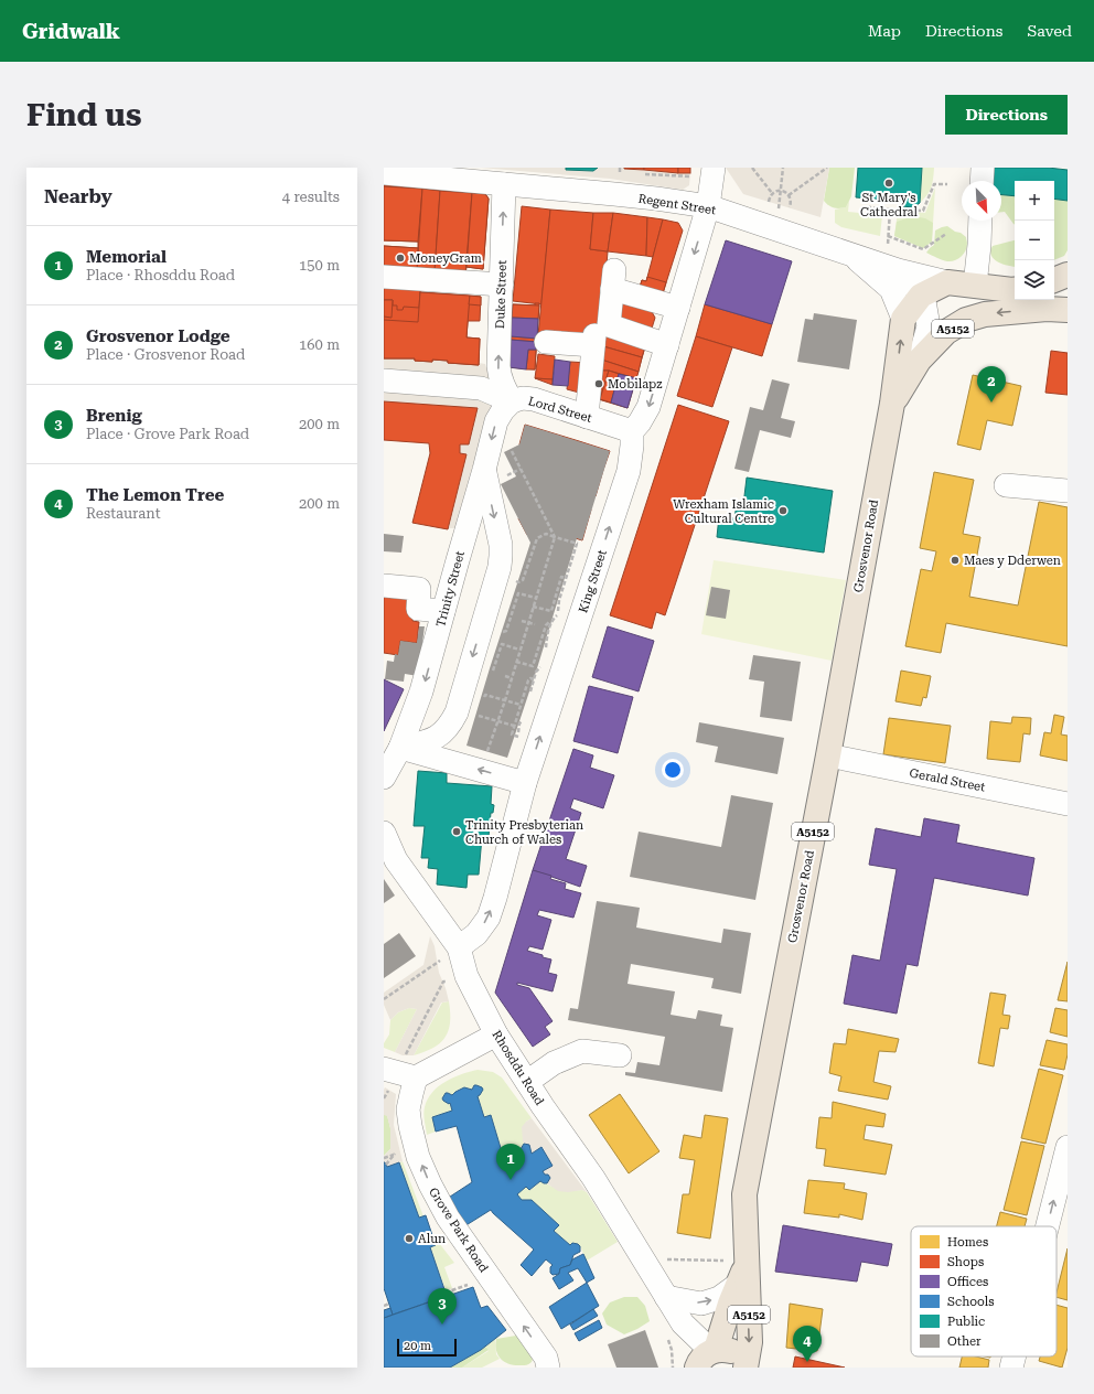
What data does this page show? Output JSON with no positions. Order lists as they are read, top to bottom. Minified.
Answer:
{"streets":{"main road":["Regent Street","A5152","Grosvenor Road"],"street":["Duke Street","Lord Street","King Street","Trinity Street","Gerald Street","Rhosddu Road","Grove Park Road"]},"crossings":[["Regent Street","Duke Street"],["Regent Street","Grosvenor Road"],["Duke Street","Lord Street"],["Duke Street","Trinity Street"],["Lord Street","King Street"],["Lord Street","Trinity Street"],["Grosvenor Road","Gerald Street"],["Grosvenor Road","Rhosddu Road"],["King Street","Rhosddu Road"]],"one_way":["Grove Park Road"],"places":["St Mary's Cathedral","MoneyGram","Mobilapz","Wrexham Islamic Cultural Centre","Maes y Dderwen","Trinity Presbyterian Church of Wales","Alun"],"legend":["Homes","Shops","Offices","Schools","Public","Other"],"scale_bar":"20 m","north":"bottom right","page":{"header":"Gridwalk","nav":["Map","Directions","Saved"],"buttons":"Directions","title":"Find us","heading":["Nearby","4 results"],"map_buttons":["+","−"],"list":[{"mark":"1","name":"Memorial","note":"Place · Rhosddu Road","value":"150 m"},{"mark":"2","name":"Grosvenor Lodge","note":"Place · Grosvenor Road","value":"160 m"},{"mark":"3","name":"Brenig","note":"Place · Grove Park Road","value":"200 m"},{"mark":"4","name":"The Lemon Tree","note":"Restaurant","value":"200 m"}],"pins":["2","1","3","4"],"scale":"20 m"}}
